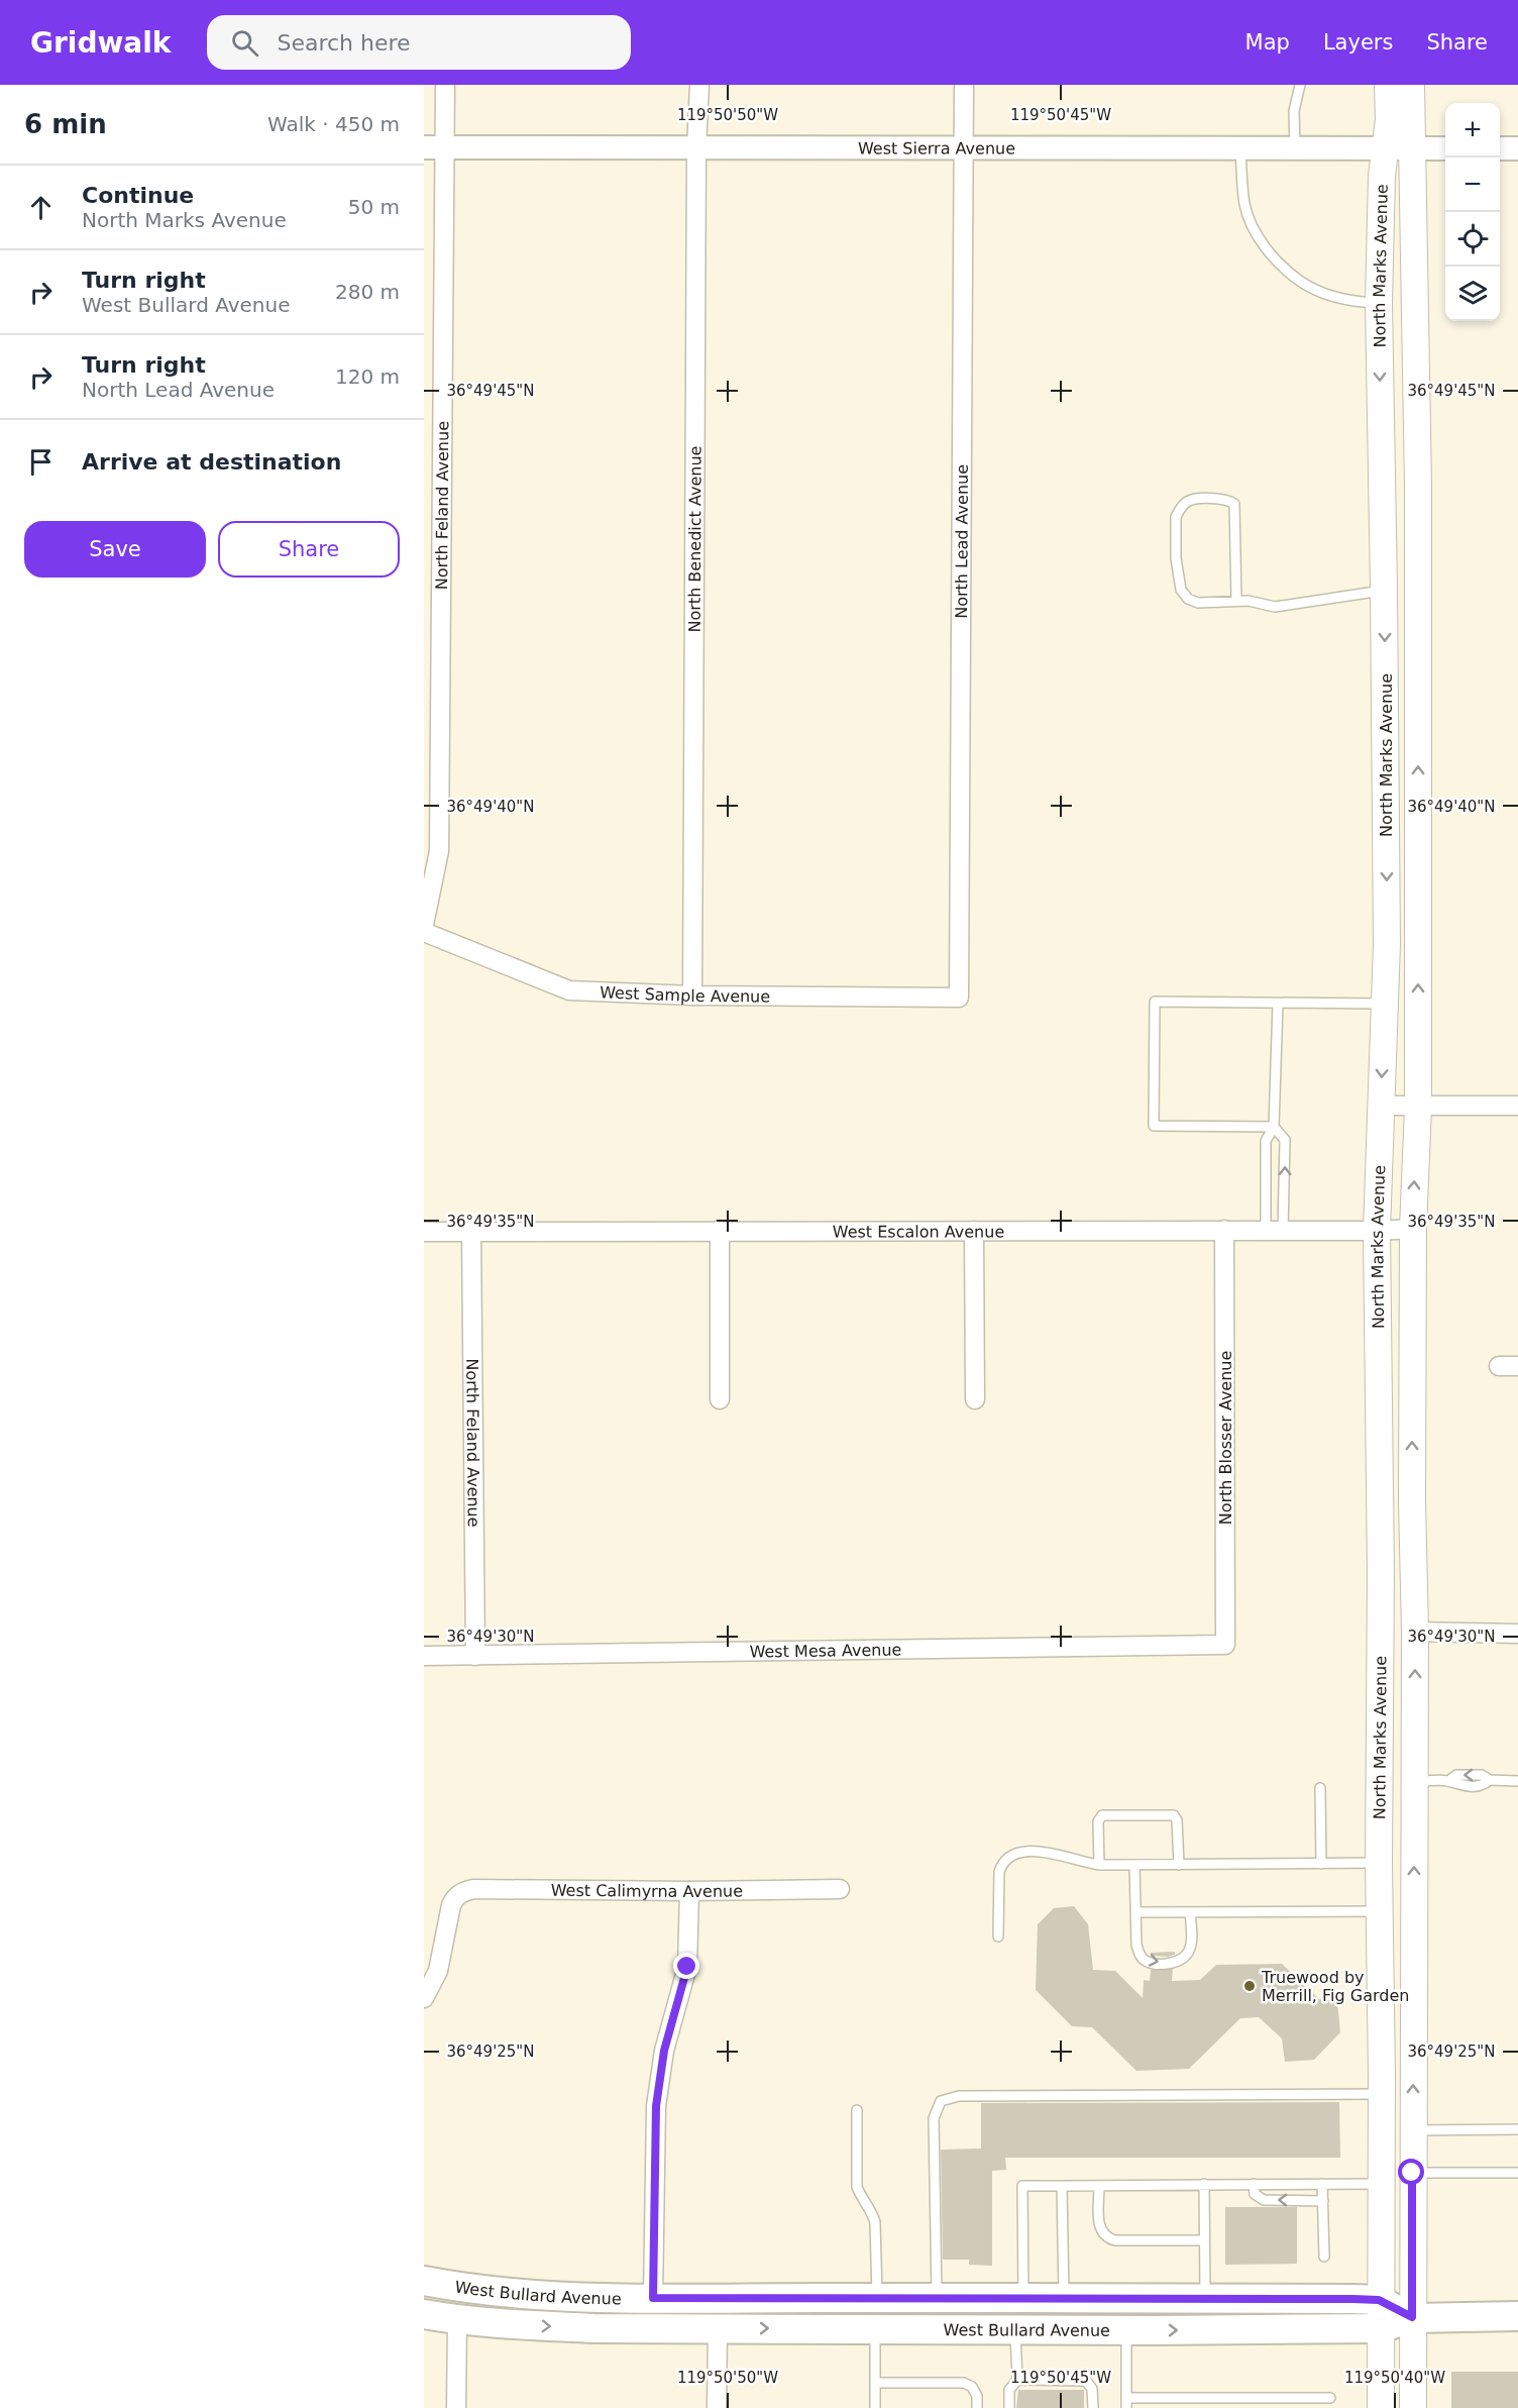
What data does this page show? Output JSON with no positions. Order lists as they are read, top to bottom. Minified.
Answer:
{"streets":{"main road":["North Marks Avenue","West Bullard Avenue"],"street":["West Sierra Avenue","North Feland Avenue","North Benedict Avenue","North Lead Avenue","West Sample Avenue","West Escalon Avenue","North Blosser Avenue","West Mesa Avenue","West Calimyrna Avenue"]},"crossings":[["West Sierra Avenue","North Marks Avenue"],["West Sierra Avenue","North Feland Avenue"],["West Sierra Avenue","North Benedict Avenue"],["West Sierra Avenue","North Lead Avenue"],["North Marks Avenue","West Escalon Avenue"],["North Marks Avenue","West Bullard Avenue"],["North Feland Avenue","West Escalon Avenue"],["North Feland Avenue","West Mesa Avenue"],["North Benedict Avenue","West Sample Avenue"],["North Lead Avenue","West Sample Avenue"],["West Escalon Avenue","North Blosser Avenue"],["North Blosser Avenue","West Mesa Avenue"]],"places":["Truewood by Merrill, Fig Garden"],"page":{"header":"Gridwalk","search":"Search here","nav":["Map","Layers","Share"],"heading":["6 min","Walk · 450 m"],"map_buttons":["+","−"],"list":[["Continue","North Marks Avenue","50 m"],["Turn right","West Bullard Avenue","280 m"],["Turn right","North Lead Avenue","120 m"],"Arrive at destination"],"buttons":["Save","Share"]},"coordinates":["119°50'50\"W","119°50'45\"W","36°49'45\"N","36°49'40\"N","36°49'35\"N","36°49'30\"N","36°49'25\"N","119°50'40\"W"]}
